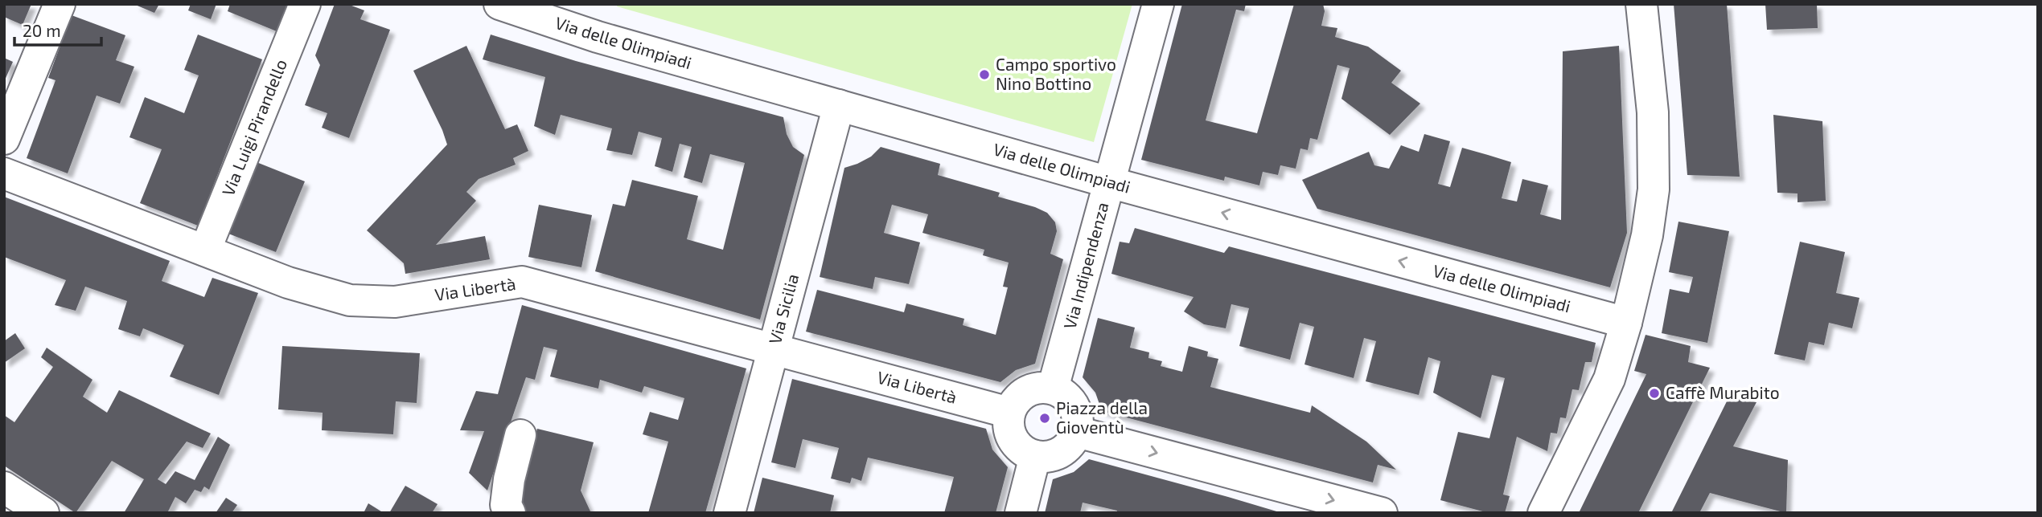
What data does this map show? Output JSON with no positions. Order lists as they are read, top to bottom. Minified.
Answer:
{"streets":{"street":["Via delle Olimpiadi","Via Luigi Pirandello","Via Indipendenza","Via Libertà","Via Sicilia"]},"crossings":[["Via delle Olimpiadi","Via Indipendenza"],["Via delle Olimpiadi","Via Sicilia"],["Via Luigi Pirandello","Via Libertà"],["Via Libertà","Via Sicilia"]],"places":["Campo sportivo Nino Bottino","Caffè Murabito","Piazza della Gioventù"],"scale_bar":"20 m"}
